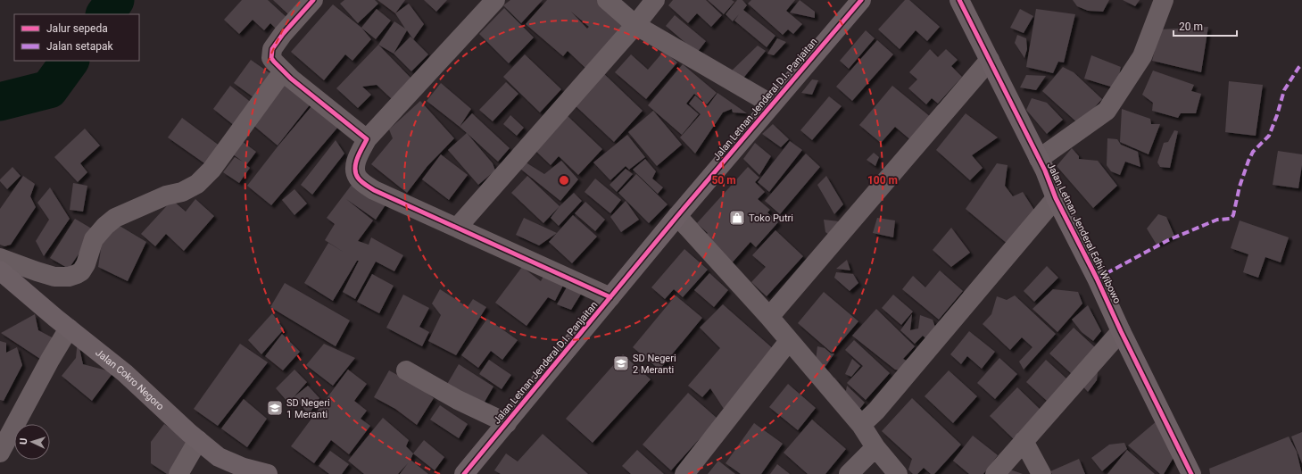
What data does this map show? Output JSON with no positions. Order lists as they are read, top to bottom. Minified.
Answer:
{"streets":{"street":["Jalan Letnan Jenderal D.I. Panjaitan","Jalan Letnan Jenderal Edhi Wibowo","Jalan Cokro Negoro"]},"places":{"shop":["Toko Putri"],"school or university":["SD Negeri 2 Meranti","SD Negeri 1 Meranti"]},"legend":["Jalur sepeda","Jalan setapak"],"scale_bar":"20 m","north":"left","rings":["50 m","100 m"]}
